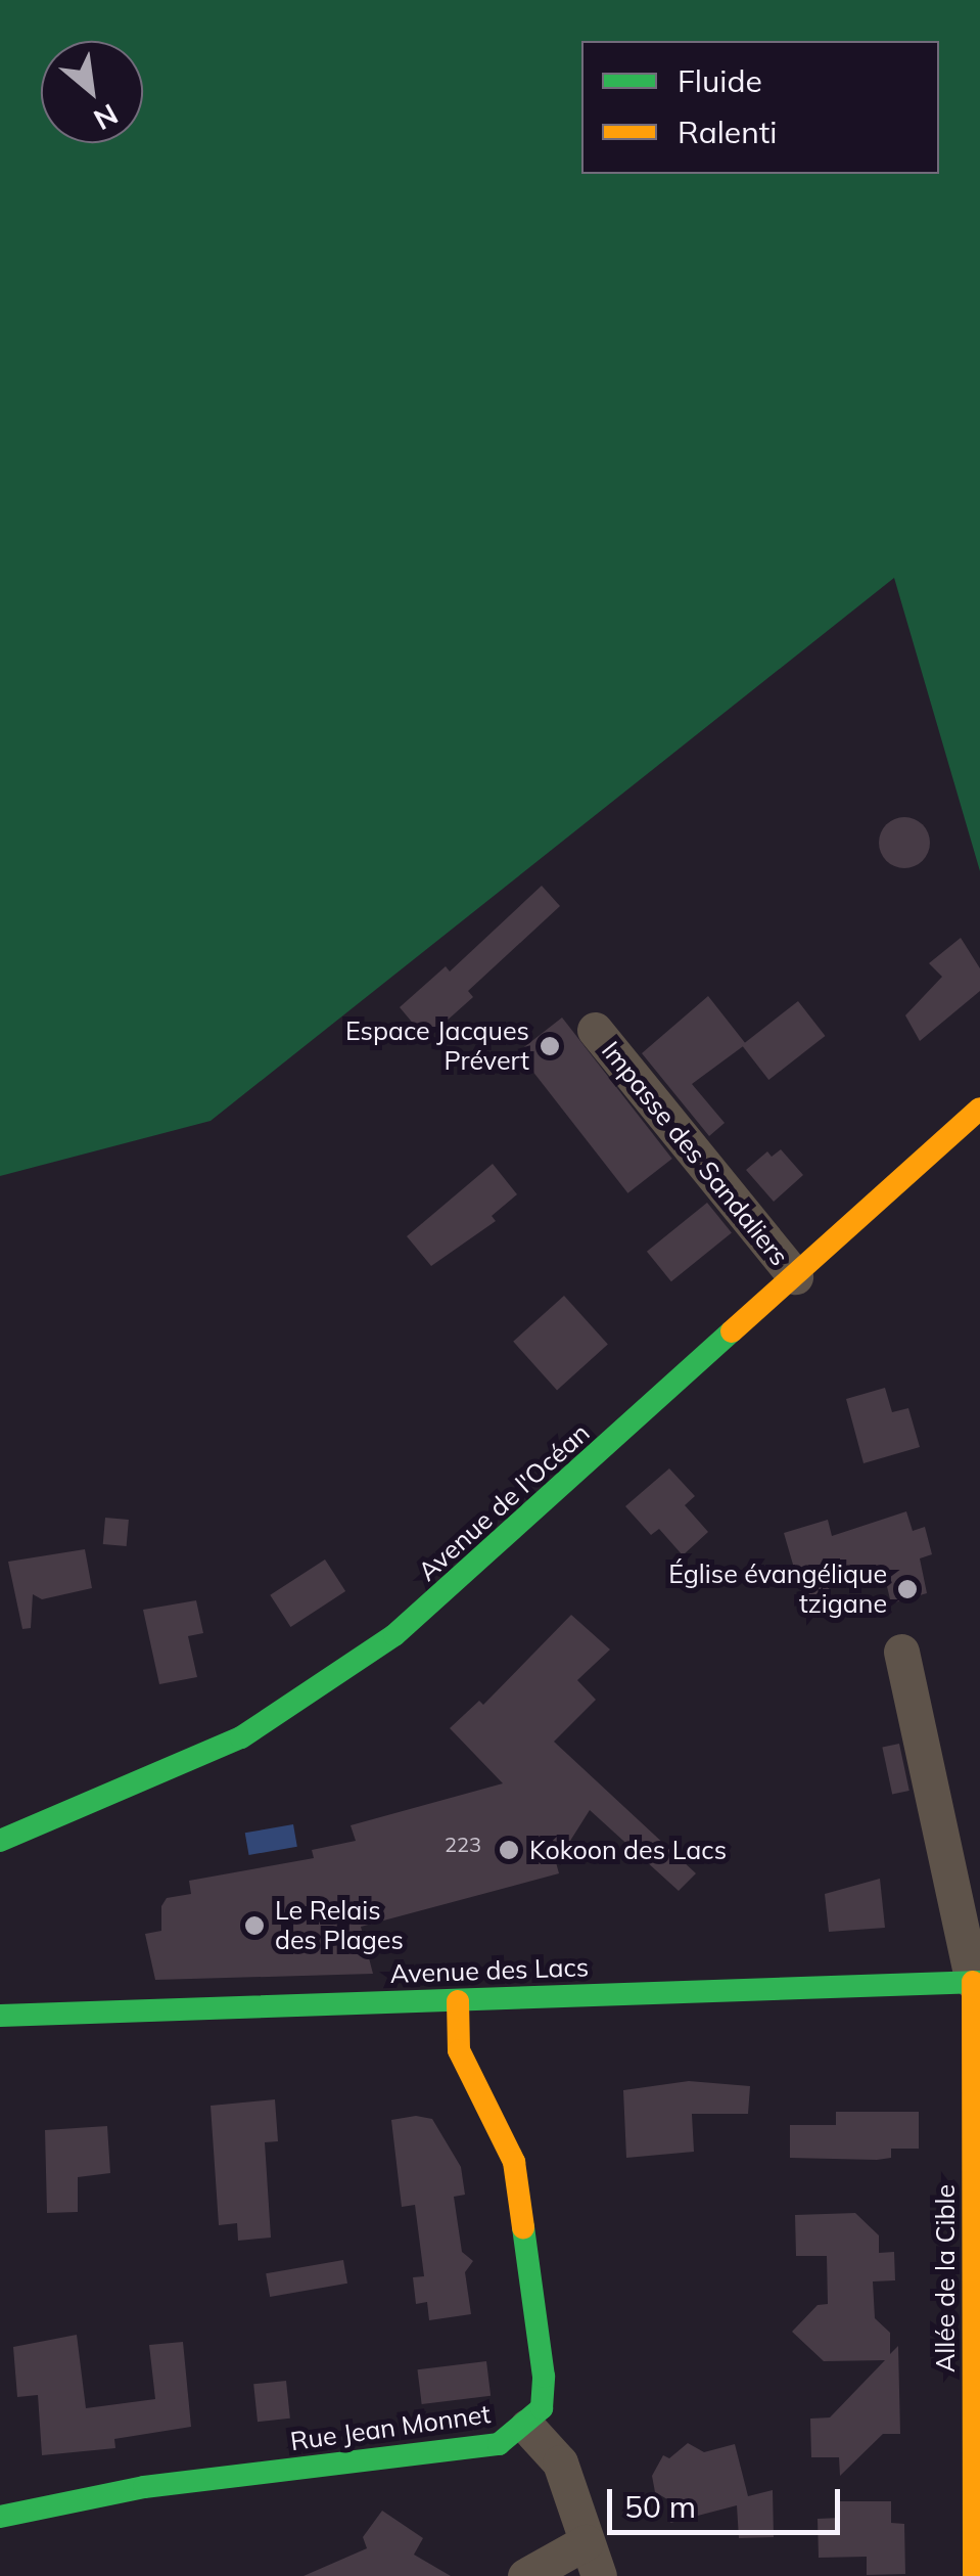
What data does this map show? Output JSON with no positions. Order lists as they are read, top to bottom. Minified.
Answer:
{"streets":{"main road":["Avenue de l'Océan","Avenue des Lacs","Allée de la Cible","Rue Jean Monnet"],"street":["Impasse des Sandaliers"]},"crossings":[["Impasse des Sandaliers","Avenue de l'Océan"],["Avenue des Lacs","Allée de la Cible"],["Avenue des Lacs","Rue Jean Monnet"]],"places":["Espace Jacques Prévert","Église évangélique tzigane","Kokoon des Lacs","Le Relais des Plages"],"house_numbers":["223"],"legend":["Fluide","Ralenti"],"scale_bar":"50 m","north":"bottom right"}
